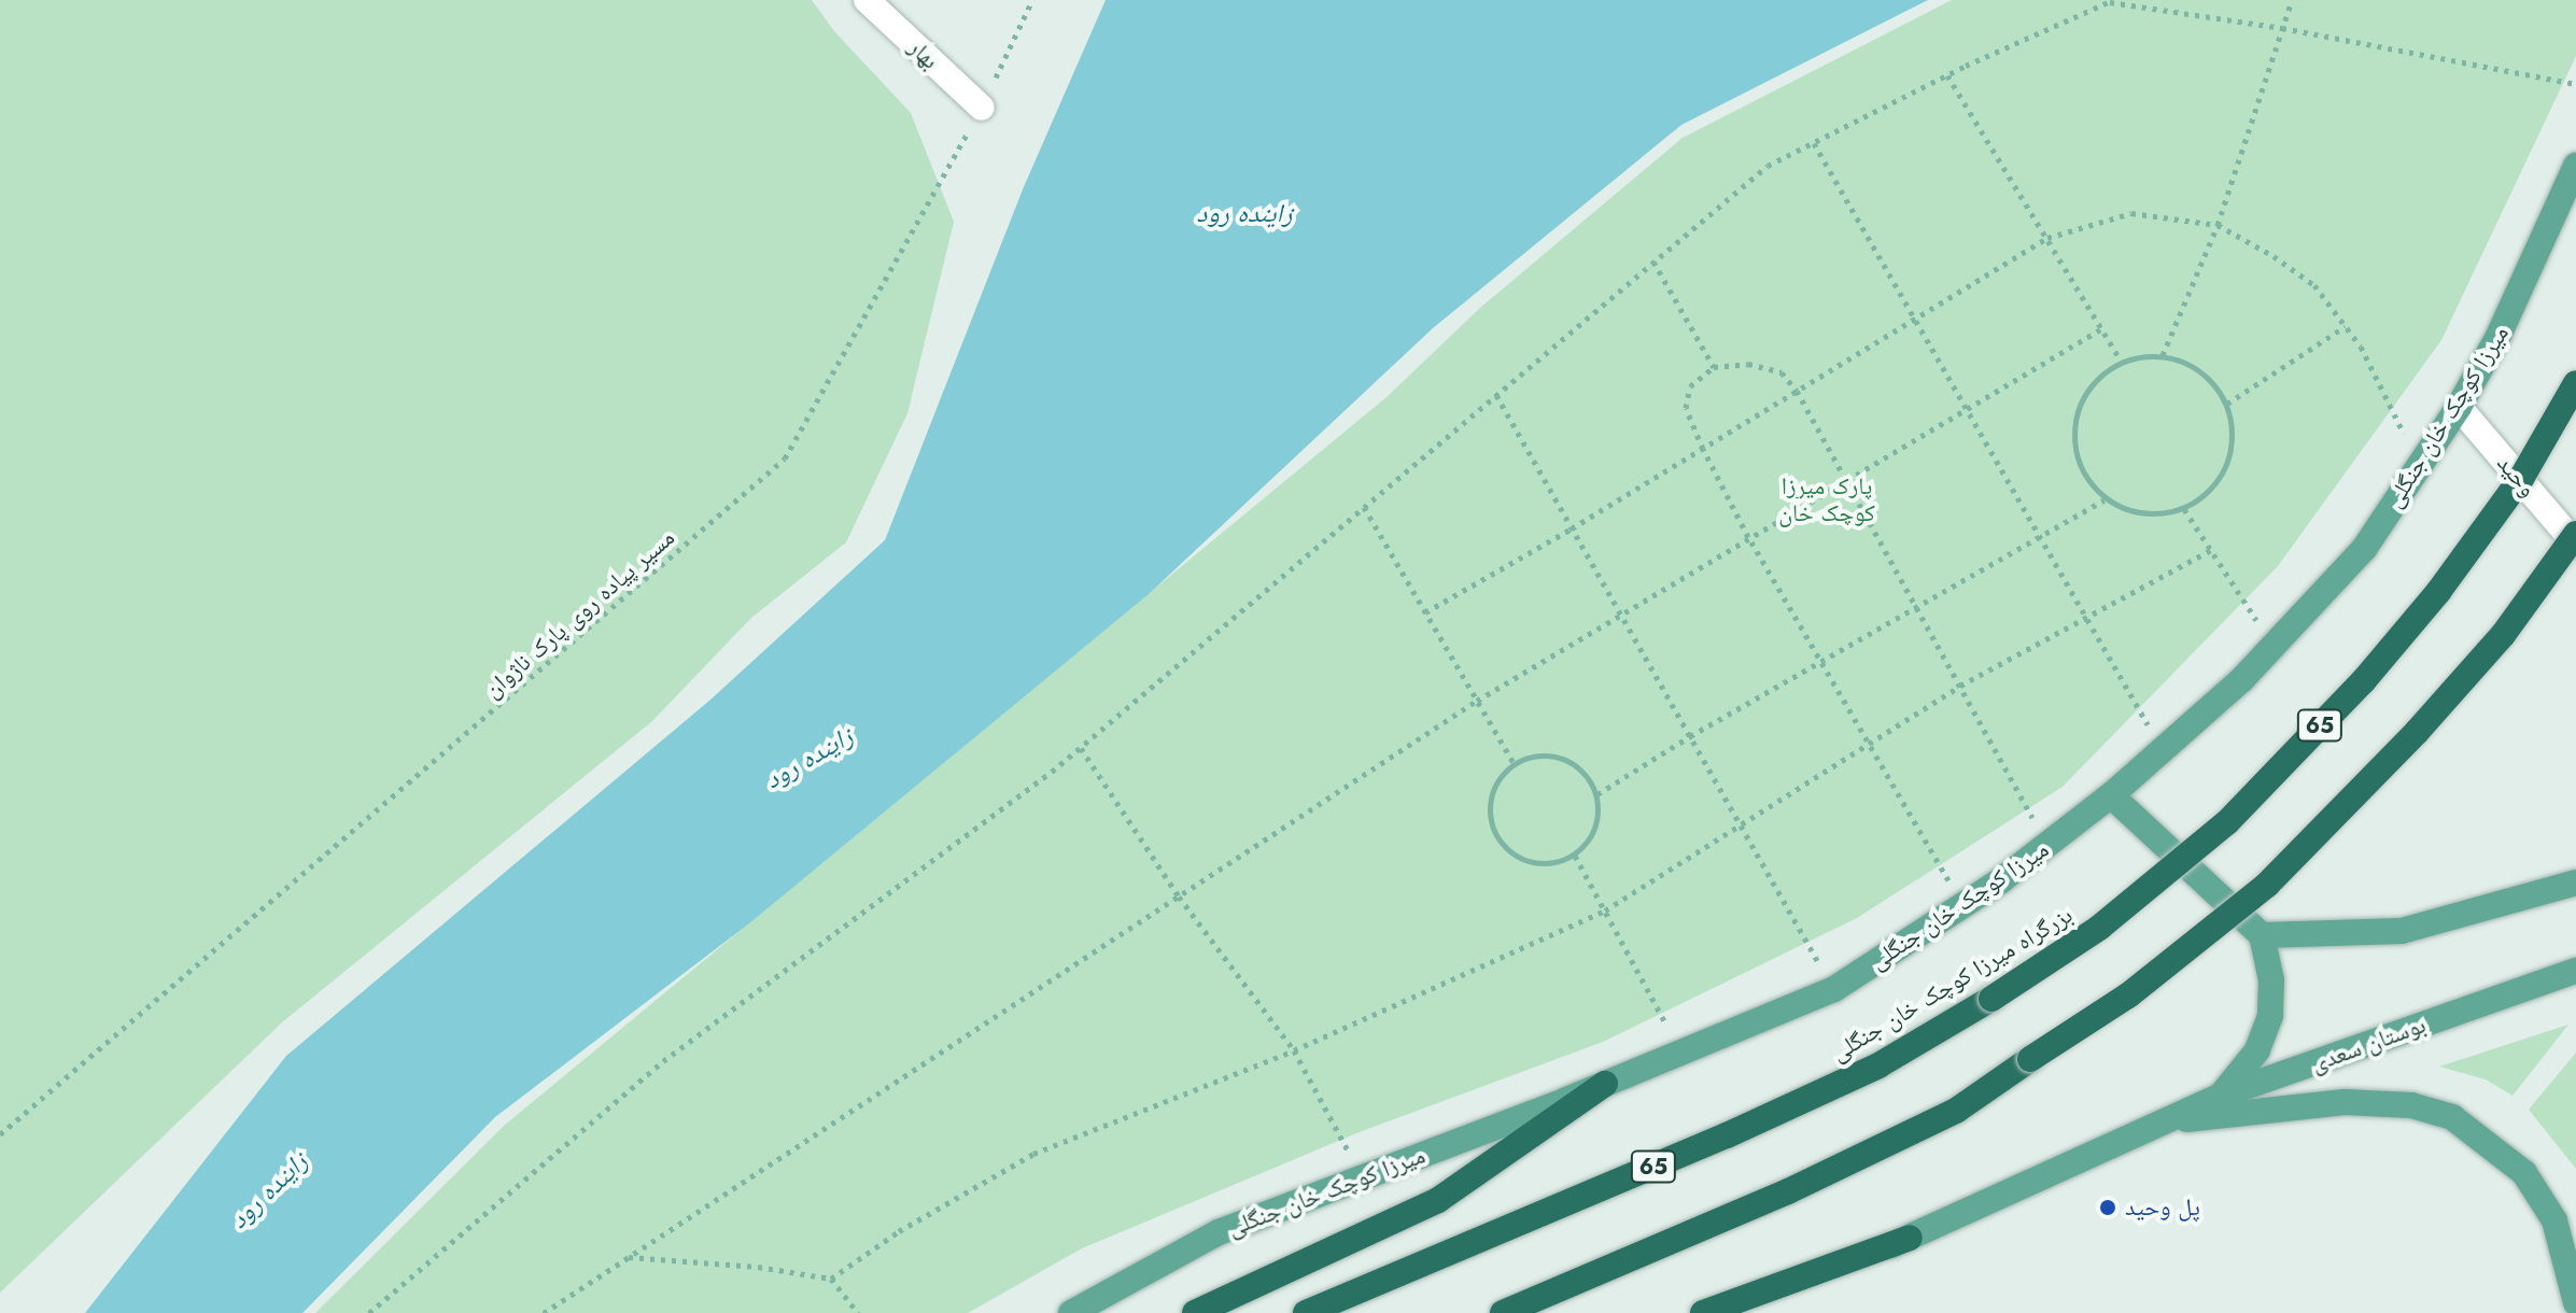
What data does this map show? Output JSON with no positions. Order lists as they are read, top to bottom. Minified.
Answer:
{"streets":{"highway":["65","بزرگراه میرزا کوچک خان جنگلی"],"main road":["بهار","میرزا کوچک خان جنگلی","وحید","بوستان سعدی"],"path":["مسیر پیاده روی پارک ناژوان"]},"crossings":[["بهار","مسیر پیاده روی پارک ناژوان"],["میرزا کوچک خان جنگلی","وحید"]],"water":["زاینده رود"],"parks":["پارک میرزا کوچک خان"],"places":["پل وحید"]}
